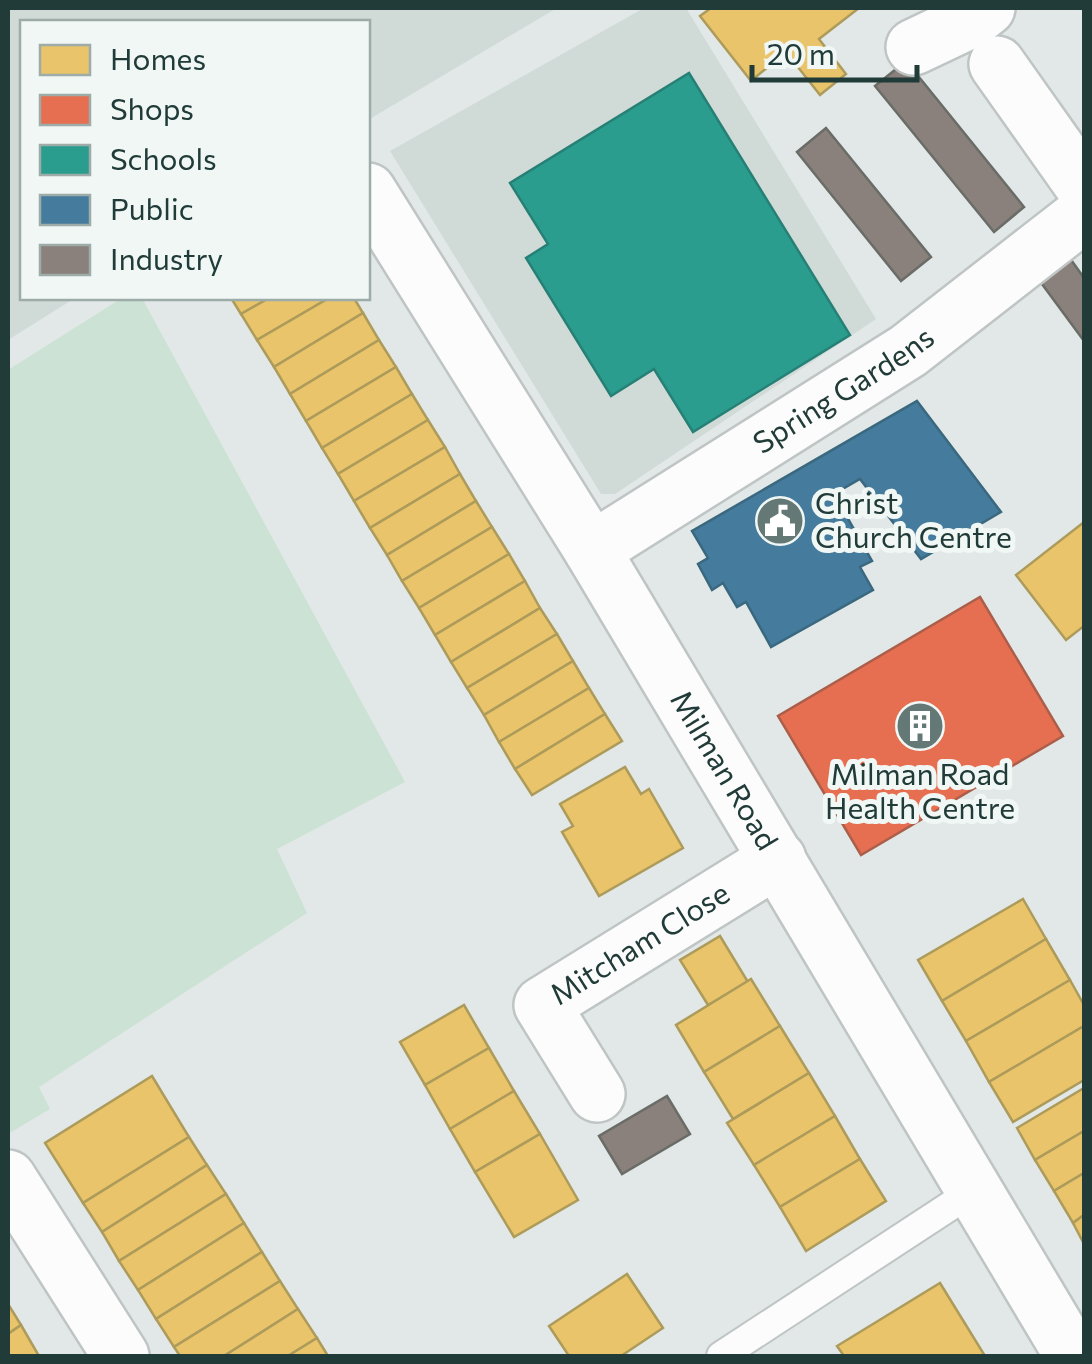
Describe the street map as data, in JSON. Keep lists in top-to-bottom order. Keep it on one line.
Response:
{"streets":{"street":["Spring Gardens","Milman Road","Mitcham Close"]},"crossings":[["Spring Gardens","Milman Road"],["Milman Road","Mitcham Close"]],"places":{"public building":["Christ Church Centre"],"building":["Milman Road Health Centre"]},"legend":["Homes","Shops","Schools","Public","Industry"],"scale_bar":"20 m"}
